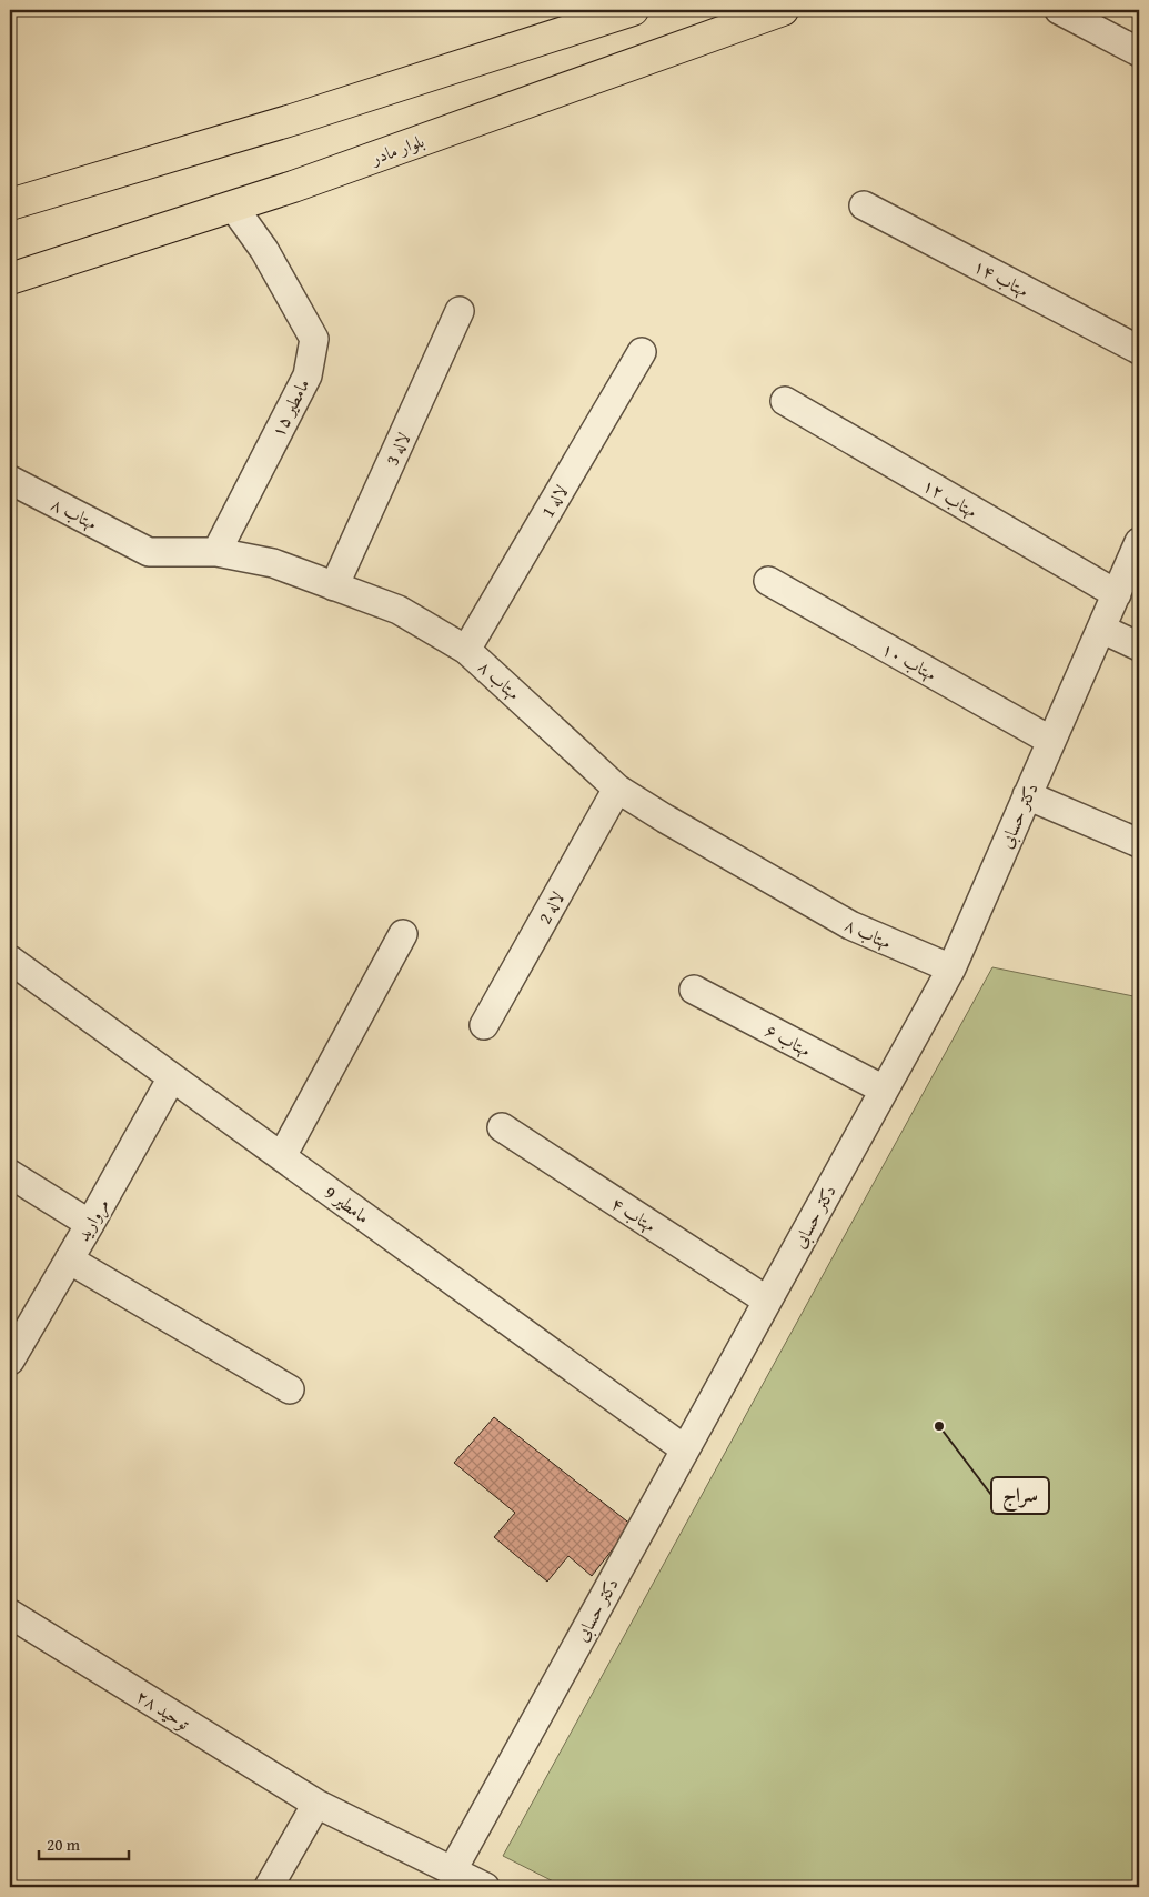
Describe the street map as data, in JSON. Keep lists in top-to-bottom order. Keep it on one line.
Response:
{"streets":{"main road":["بلوار مادر"],"street":["مهتاب ۱۴","مامطیر ۱۵","لاله 3","مهتاب ۱۲","لاله 1","مهتاب ۸","مهتاب ۱۰","دکتر حسابی","لاله 2","مهتاب ۶","مامطیر 9","مهتاب ۴","مروارید","توحید ۲۸"]},"crossings":[["بلوار مادر","مامطیر ۱۵"],["مامطیر ۱۵","مهتاب ۸"],["لاله 3","مهتاب ۸"],["مهتاب ۱۲","دکتر حسابی"],["لاله 1","مهتاب ۸"],["مهتاب ۸","دکتر حسابی"],["مهتاب ۸","لاله 2"],["مهتاب ۱۰","دکتر حسابی"],["دکتر حسابی","مهتاب ۶"],["دکتر حسابی","مامطیر 9"],["دکتر حسابی","مهتاب ۴"],["دکتر حسابی","توحید ۲۸"],["مامطیر 9","مروارید"]],"places":["سراج"],"scale_bar":"20 m"}
